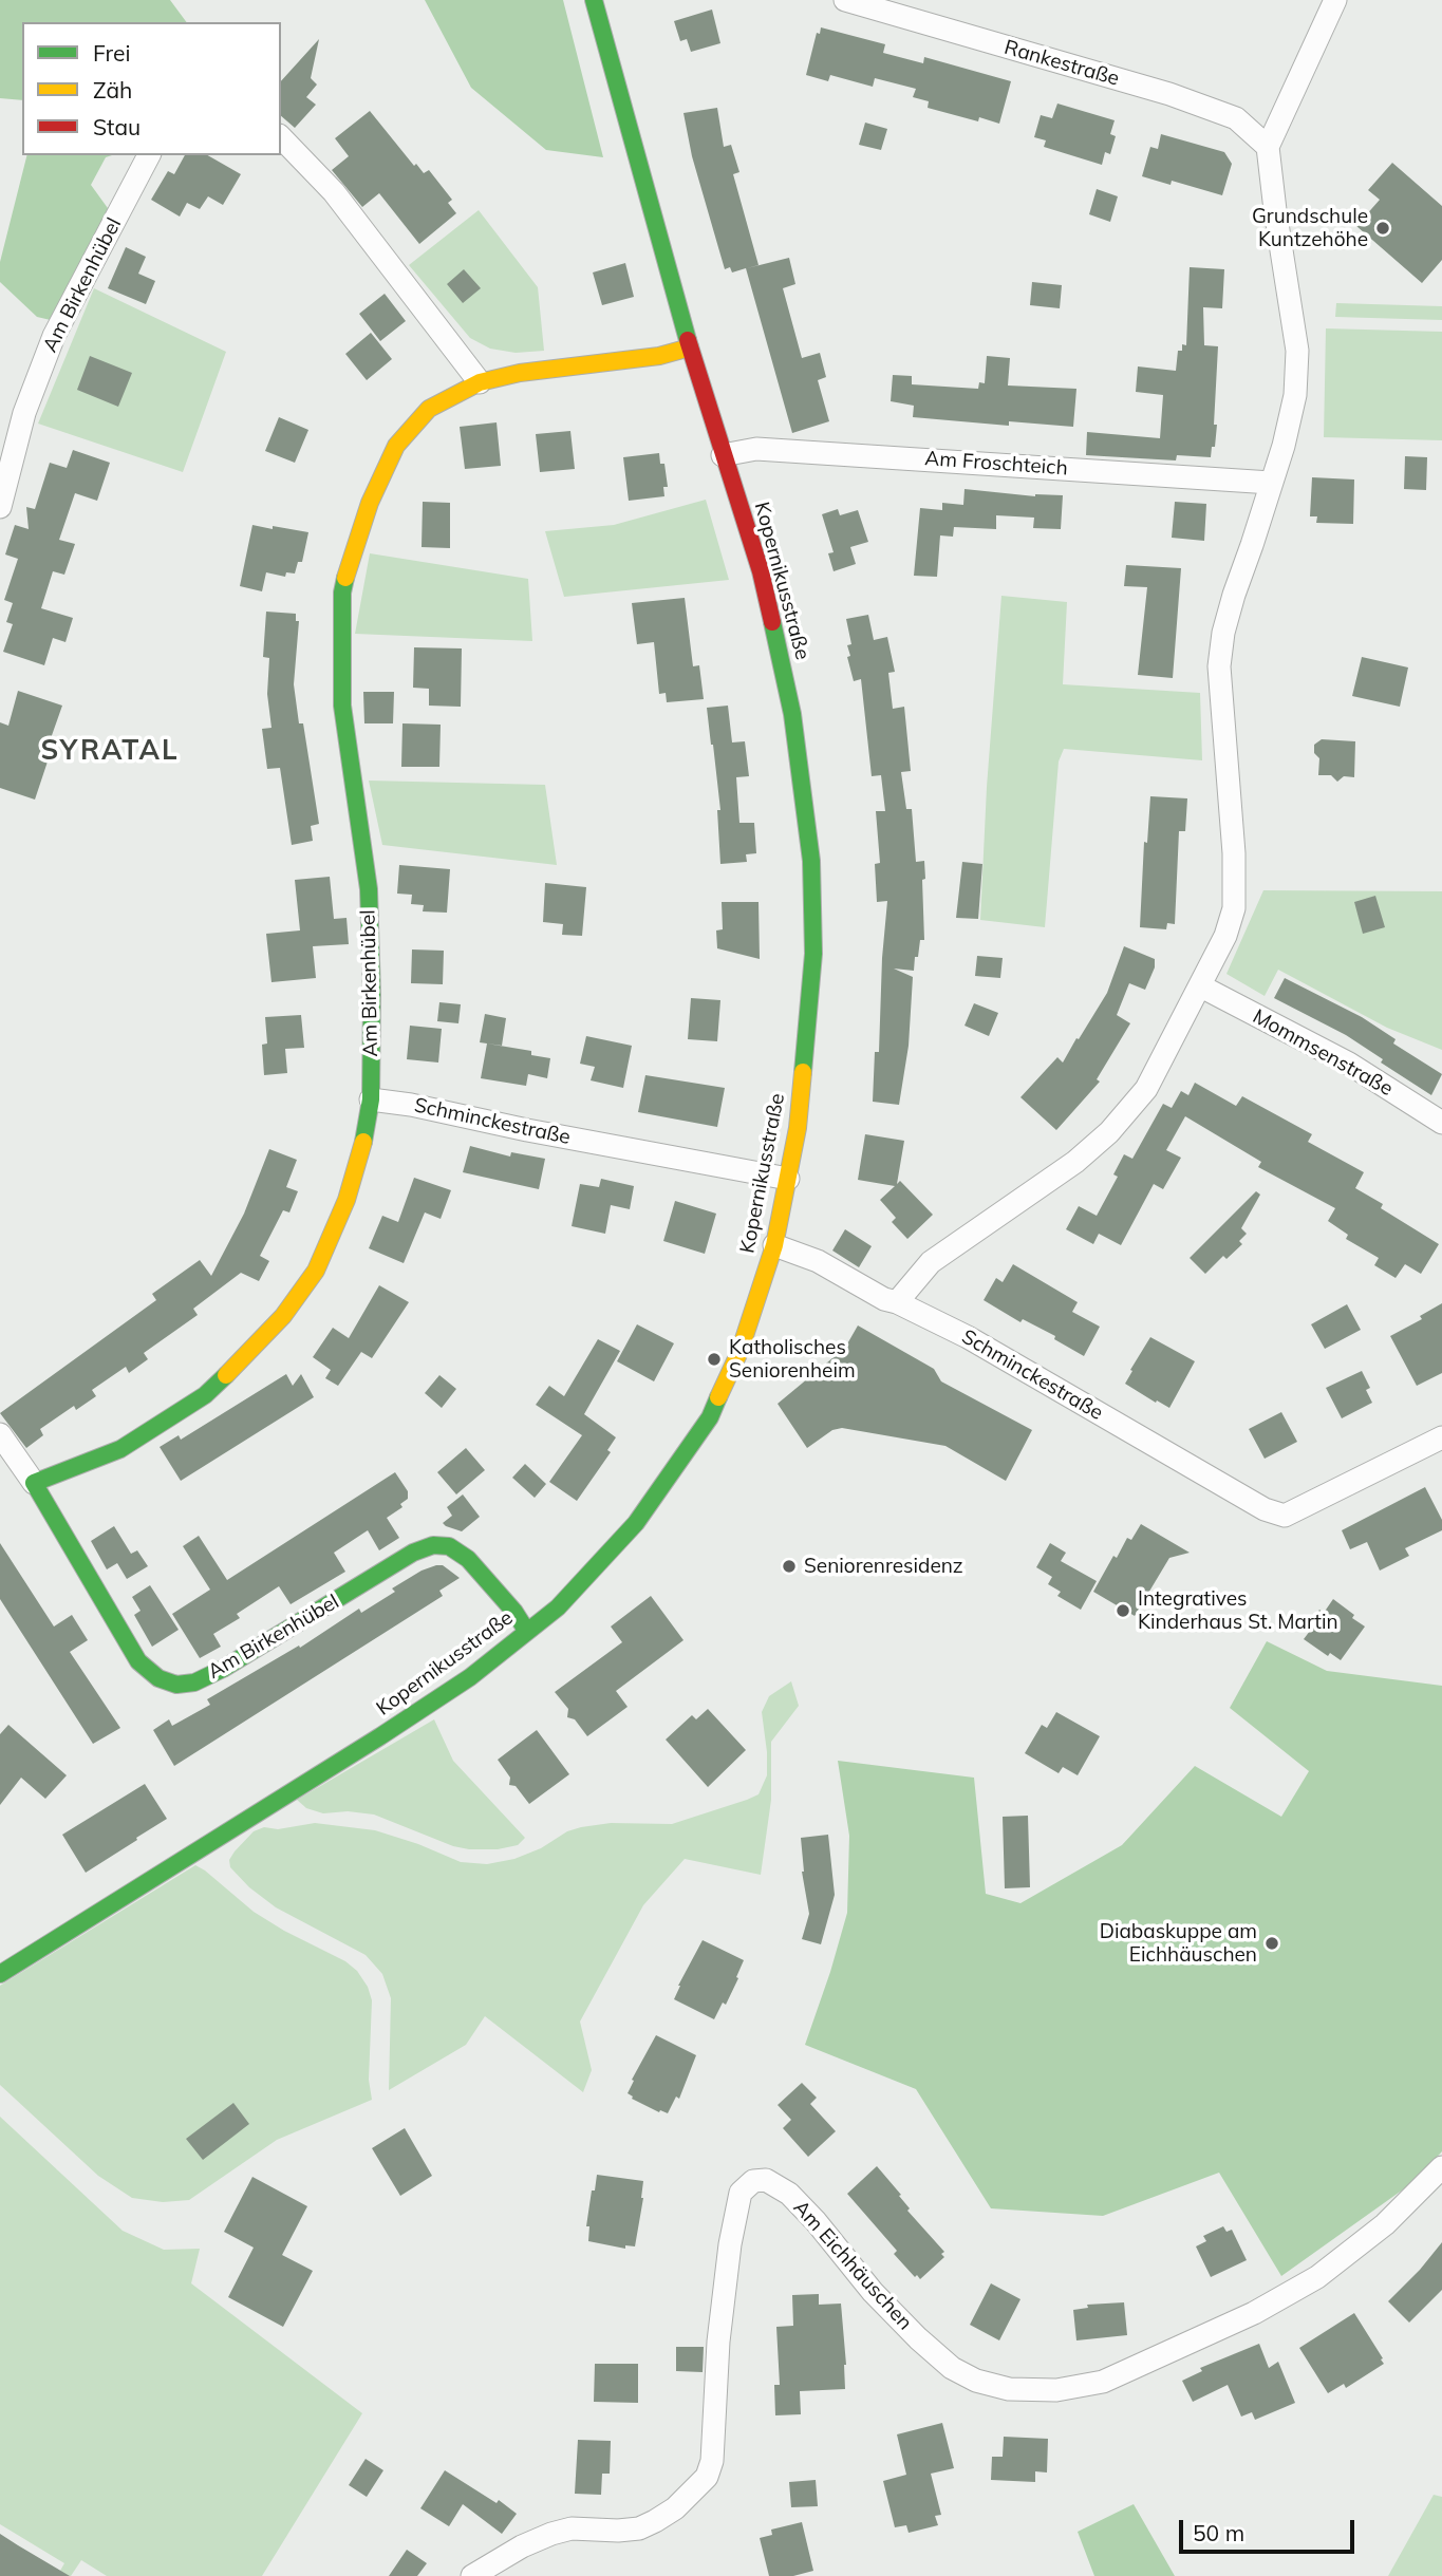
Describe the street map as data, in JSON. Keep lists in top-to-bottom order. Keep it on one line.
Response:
{"streets":{"street":["Rankestraße","Am Birkenhübel","Am Froschteich","Kopernikusstraße","Mommsenstraße","Schminckestraße","Am Eichhäuschen"]},"crossings":[["Am Birkenhübel","Kopernikusstraße"],["Am Birkenhübel","Schminckestraße"],["Am Froschteich","Kopernikusstraße"],["Kopernikusstraße","Schminckestraße"]],"districts":["SYRATAL"],"places":["Grundschule Kuntzehöhe","Katholisches Seniorenheim","Seniorenresidenz","Integratives Kinderhaus St. Martin","Diabaskuppe am Eichhäuschen"],"legend":["Frei","Zäh","Stau"],"scale_bar":"50 m"}
